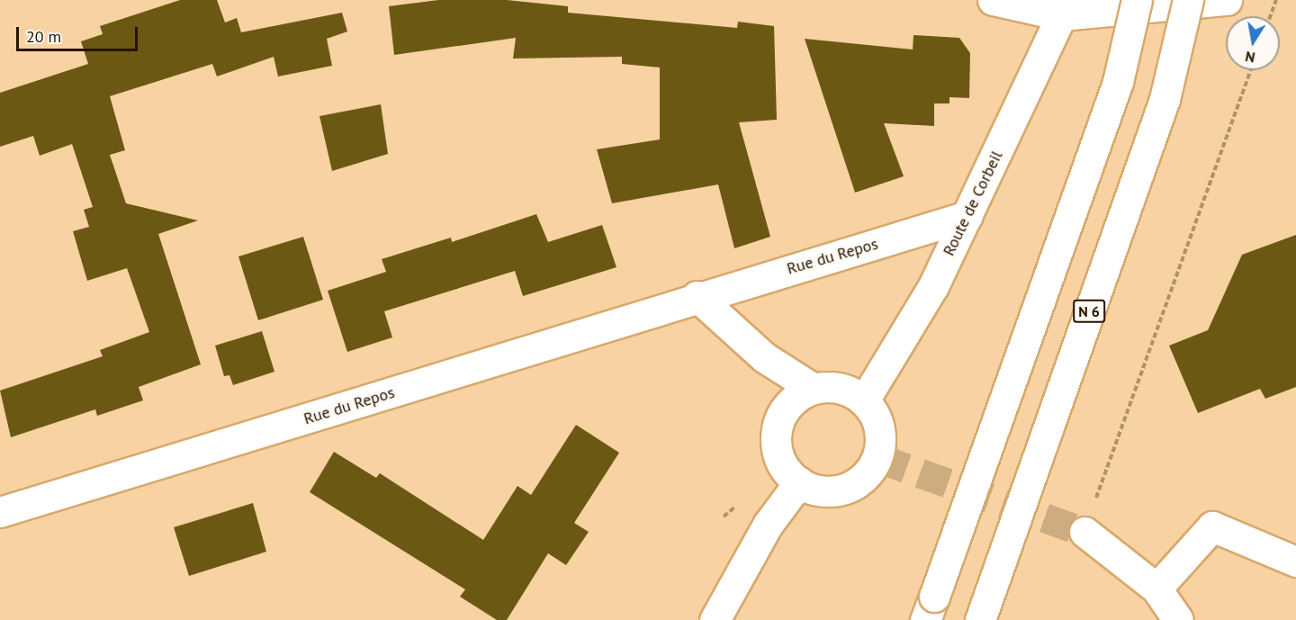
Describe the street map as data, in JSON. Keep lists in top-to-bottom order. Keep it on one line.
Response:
{"streets":{"main road":["Route de Corbeil","Rue du Repos","N 6"]},"crossings":[["Route de Corbeil","Rue du Repos"]],"scale_bar":"20 m","north":"bottom"}
